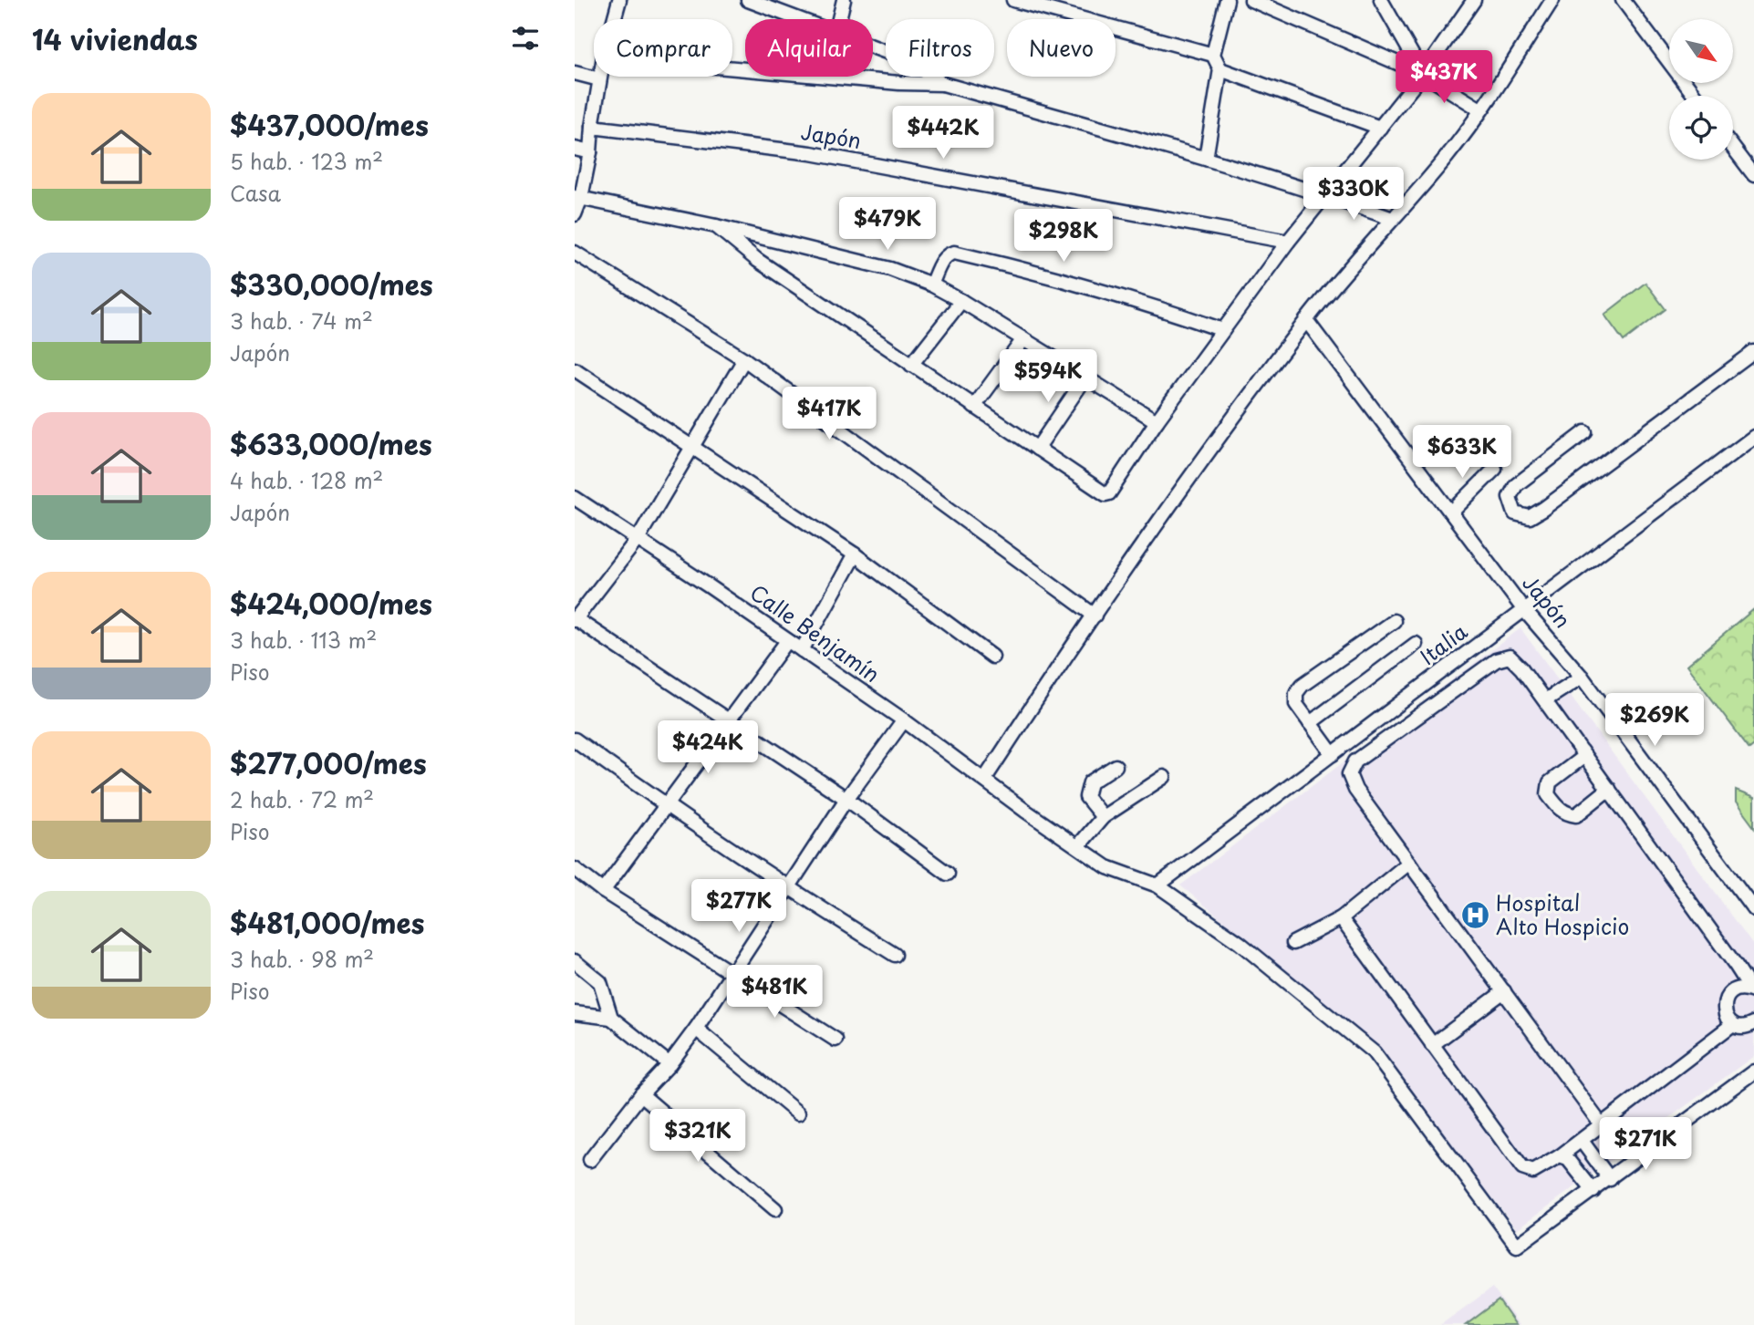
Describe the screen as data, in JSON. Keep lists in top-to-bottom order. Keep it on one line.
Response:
{"streets":{"street":["Japón","Calle Benjamín","Italia"]},"crossings":[["Japón","Italia"],["Calle Benjamín","Italia"]],"places":{"hospital":["Hospital Alto Hospicio"]},"north":"bottom right","page":{"heading":"14 viviendas","chip":["Comprar","Alquilar","Filtros","Nuevo"],"price":["$437K","$442K","$330K","$479K","$298K","$594K","$417K","$633K","$269K","$424K","$277K","$481K","$321K","$271K"],"list":[{"name":"$437,000/mes","note":"5 hab. · 123 m² · Casa"},{"name":"$330,000/mes","note":"3 hab. · 74 m² · Japón"},{"name":"$633,000/mes","note":"4 hab. · 128 m² · Japón"},{"name":"$424,000/mes","note":"3 hab. · 113 m² · Piso"},{"name":"$277,000/mes","note":"2 hab. · 72 m² · Piso"},{"name":"$481,000/mes","note":"3 hab. · 98 m² · Piso"}]}}
